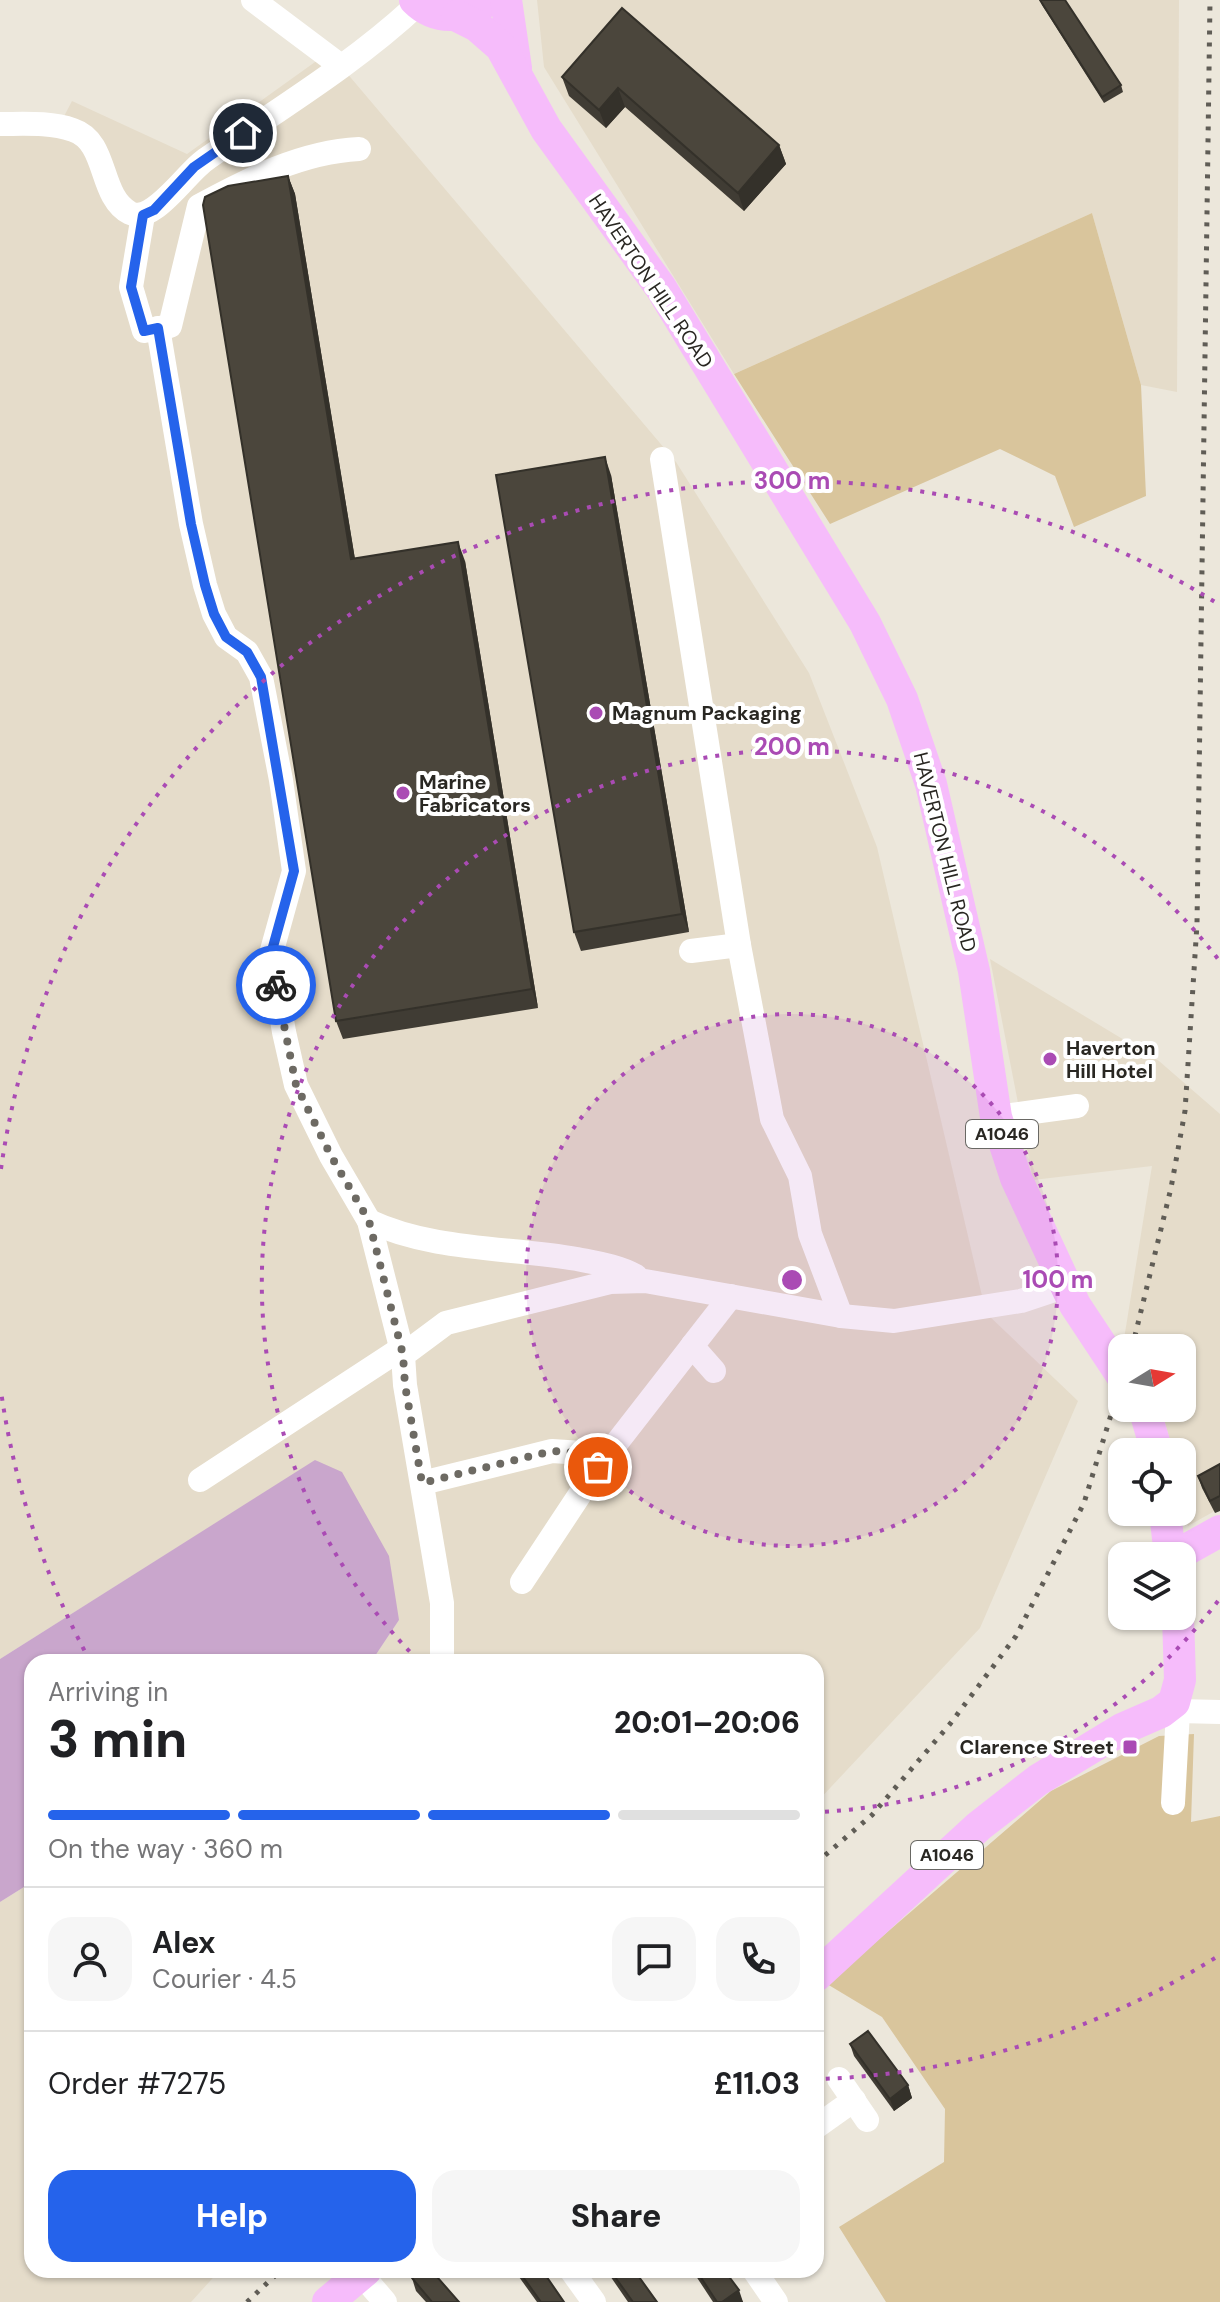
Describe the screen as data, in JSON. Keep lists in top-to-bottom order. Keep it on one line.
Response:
{"streets":{"main road":["HAVERTON HILL ROAD","A1046"]},"places":{"other":["Magnum Packaging","Marine Fabricators","Haverton Hill Hotel"],"transit":["Clarence Street"]},"north":"right","page":{"heading":["3 min","Arriving in","20:01–20:06"],"panel":["Alex","Courier · 4.5","Order #7275","£11.03"],"bar":"On the way · 360 m","buttons":["Help","Share"]},"rings":["300 m","200 m","100 m"]}
